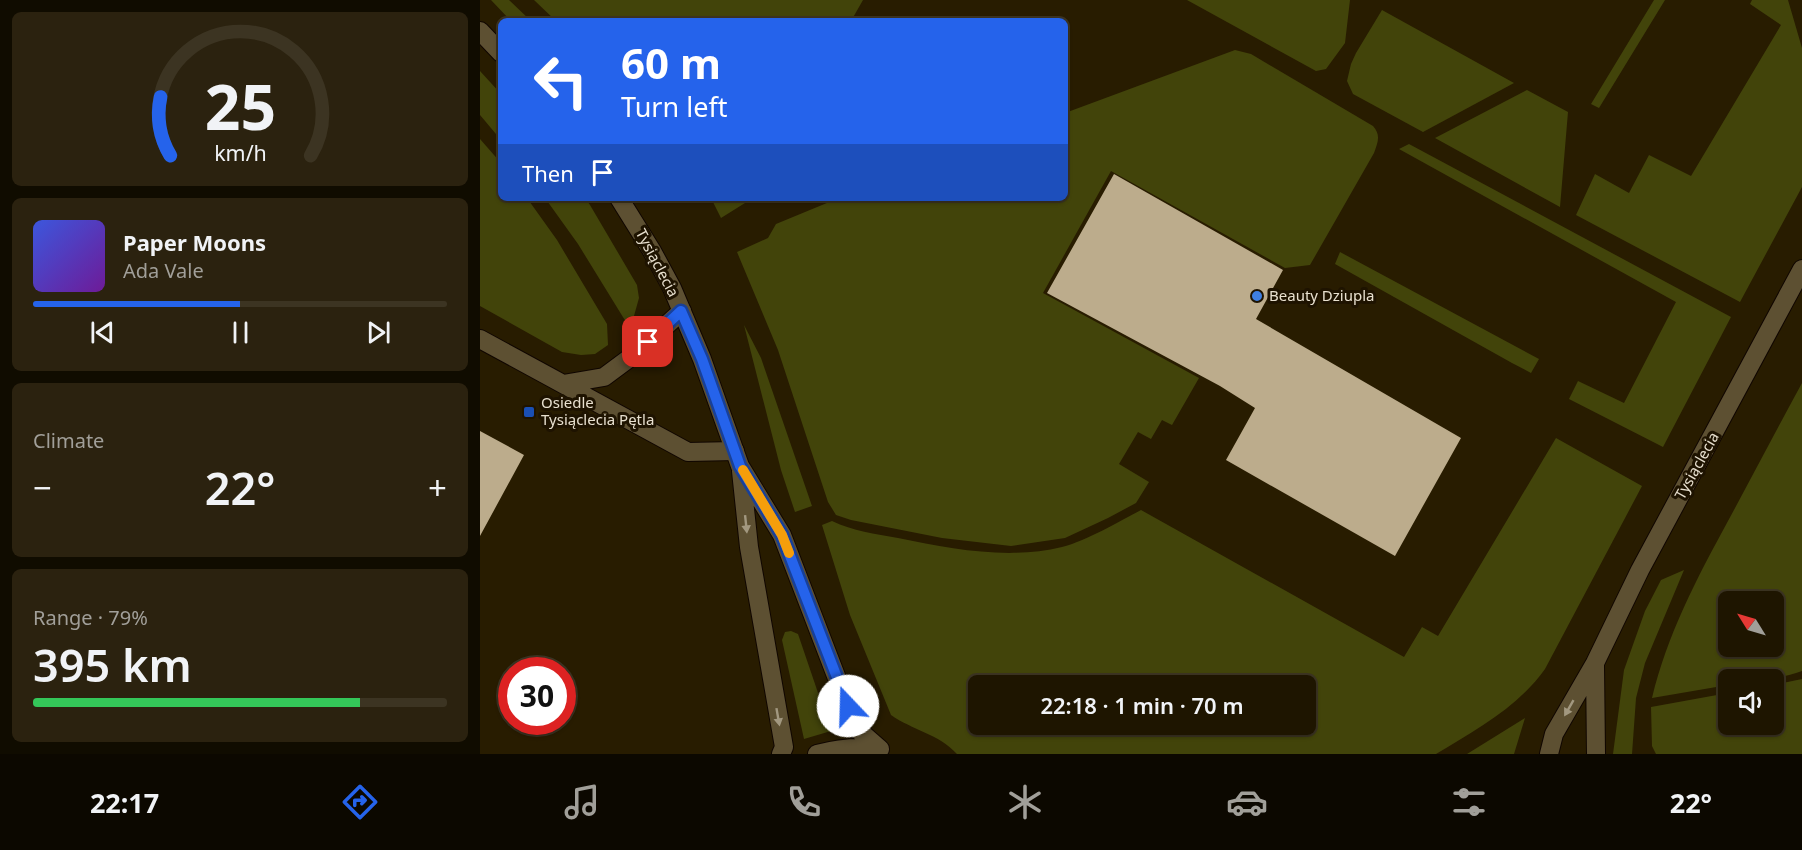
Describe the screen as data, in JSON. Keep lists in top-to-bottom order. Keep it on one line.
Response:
{"streets":{"street":["Tysiąclecia"]},"places":{"other":["Beauty Dziupla"],"transit":["Osiedle Tysiąclecia Pętla"]},"north":"top left","page":{"turn":["60 m","Turn left"],"then":"Then","song":["Paper Moons","Ada Vale"],"tile":["Climate",["Range · 79%","395 km"]],"heat":["−","22°","+"],"limit":"30","trip":"22:18 · 1 min · 70 m","tabs":["22:17","22°"],"gauge":["25","km/h"]}}
